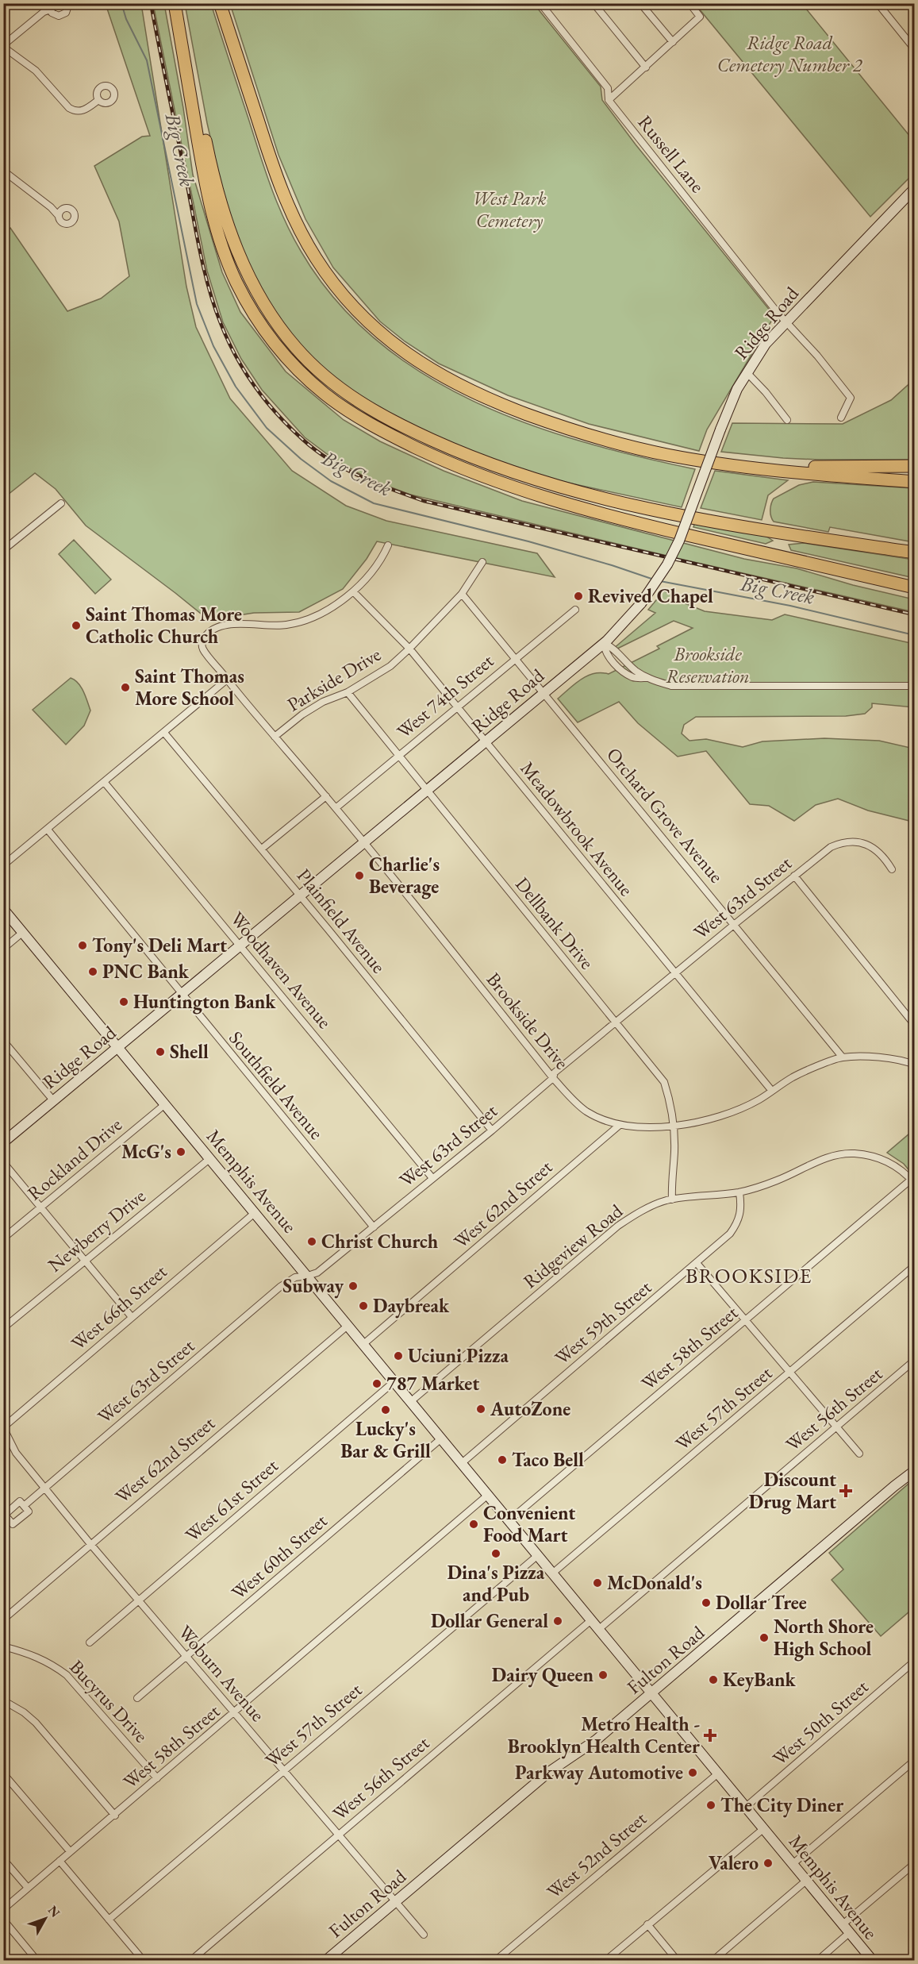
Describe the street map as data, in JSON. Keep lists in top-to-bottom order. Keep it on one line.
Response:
{"streets":{"main road":["Ridge Road","Memphis Avenue","Fulton Road"],"street":["Russell Lane","Parkside Drive","West 74th Street","Orchard Grove Avenue","Meadowbrook Avenue","West 63rd Street","Plainfield Avenue","Dellbank Drive","Woodhaven Avenue","Brookside Drive","Southfield Avenue","Rockland Drive","West 62nd Street","Newberry Drive","Ridgeview Road","West 66th Street","West 59th Street","West 58th Street","West 57th Street","West 56th Street","West 61st Street","West 60th Street","Woburn Avenue","Bucyrus Drive","West 50th Street","West 52nd Street"]},"crossings":[["Russell Lane","Ridge Road"],["Ridge Road","Orchard Grove Avenue"],["Ridge Road","Meadowbrook Avenue"],["Ridge Road","Plainfield Avenue"],["Ridge Road","Dellbank Drive"],["Ridge Road","Woodhaven Avenue"],["Ridge Road","Brookside Drive"],["Ridge Road","Southfield Avenue"],["Ridge Road","Memphis Avenue"],["Parkside Drive","Orchard Grove Avenue"],["Parkside Drive","Meadowbrook Avenue"],["Parkside Drive","Dellbank Drive"],["Parkside Drive","Brookside Drive"],["West 74th Street","Orchard Grove Avenue"],["West 74th Street","Meadowbrook Avenue"],["West 74th Street","Dellbank Drive"],["West 74th Street","Brookside Drive"],["Orchard Grove Avenue","West 63rd Street"],["Orchard Grove Avenue","Brookside Drive"],["Meadowbrook Avenue","West 63rd Street"],["Meadowbrook Avenue","Brookside Drive"],["West 63rd Street","Plainfield Avenue"],["West 63rd Street","Dellbank Drive"],["West 63rd Street","Woodhaven Avenue"],["West 63rd Street","Brookside Drive"],["West 63rd Street","Southfield Avenue"],["West 63rd Street","Memphis Avenue"],["West 63rd Street","Woburn Avenue"],["Dellbank Drive","Brookside Drive"],["Dellbank Drive","Ridgeview Road"],["Brookside Drive","West 62nd Street"],["Rockland Drive","Memphis Avenue"],["Memphis Avenue","West 62nd Street"],["Memphis Avenue","Newberry Drive"],["Memphis Avenue","Ridgeview Road"],["Memphis Avenue","West 66th Street"],["Memphis Avenue","West 59th Street"],["Memphis Avenue","West 58th Street"],["Memphis Avenue","West 57th Street"],["Memphis Avenue","West 56th Street"],["Memphis Avenue","West 61st Street"],["Memphis Avenue","West 60th Street"],["Memphis Avenue","Fulton Road"],["Memphis Avenue","West 50th Street"],["Memphis Avenue","West 52nd Street"],["West 62nd Street","Woburn Avenue"],["Ridgeview Road","West 59th Street"],["Ridgeview Road","West 58th Street"],["West 66th Street","Woburn Avenue"],["West 58th Street","Woburn Avenue"],["West 58th Street","Bucyrus Drive"],["West 57th Street","Woburn Avenue"],["West 56th Street","Woburn Avenue"],["West 61st Street","Woburn Avenue"],["West 60th Street","Woburn Avenue"],["Fulton Road","Woburn Avenue"]],"districts":["BROOKSIDE"],"water":["Big Creek"],"parks":["Ridge Road Cemetery Number 2","West Park Cemetery","Brookside Reservation"],"places":{"other":["Revived Chapel","Saint Thomas More Catholic Church","Saint Thomas More School","Charlie's Beverage","Tony's Deli Mart","PNC Bank","Huntington Bank","Shell","McG's","Christ Church","Subway","Daybreak","Uciuni Pizza","787 Market","AutoZone","Lucky's Bar & Grill","Taco Bell","Convenient Food Mart","Dina's Pizza and Pub","McDonald's","Dollar Tree","Dollar General","North Shore High School","Dairy Queen","KeyBank","Parkway Automotive","The City Diner","Valero"],"health":["Discount Drug Mart","Metro Health - Brooklyn Health Center"]},"north":"top right"}
